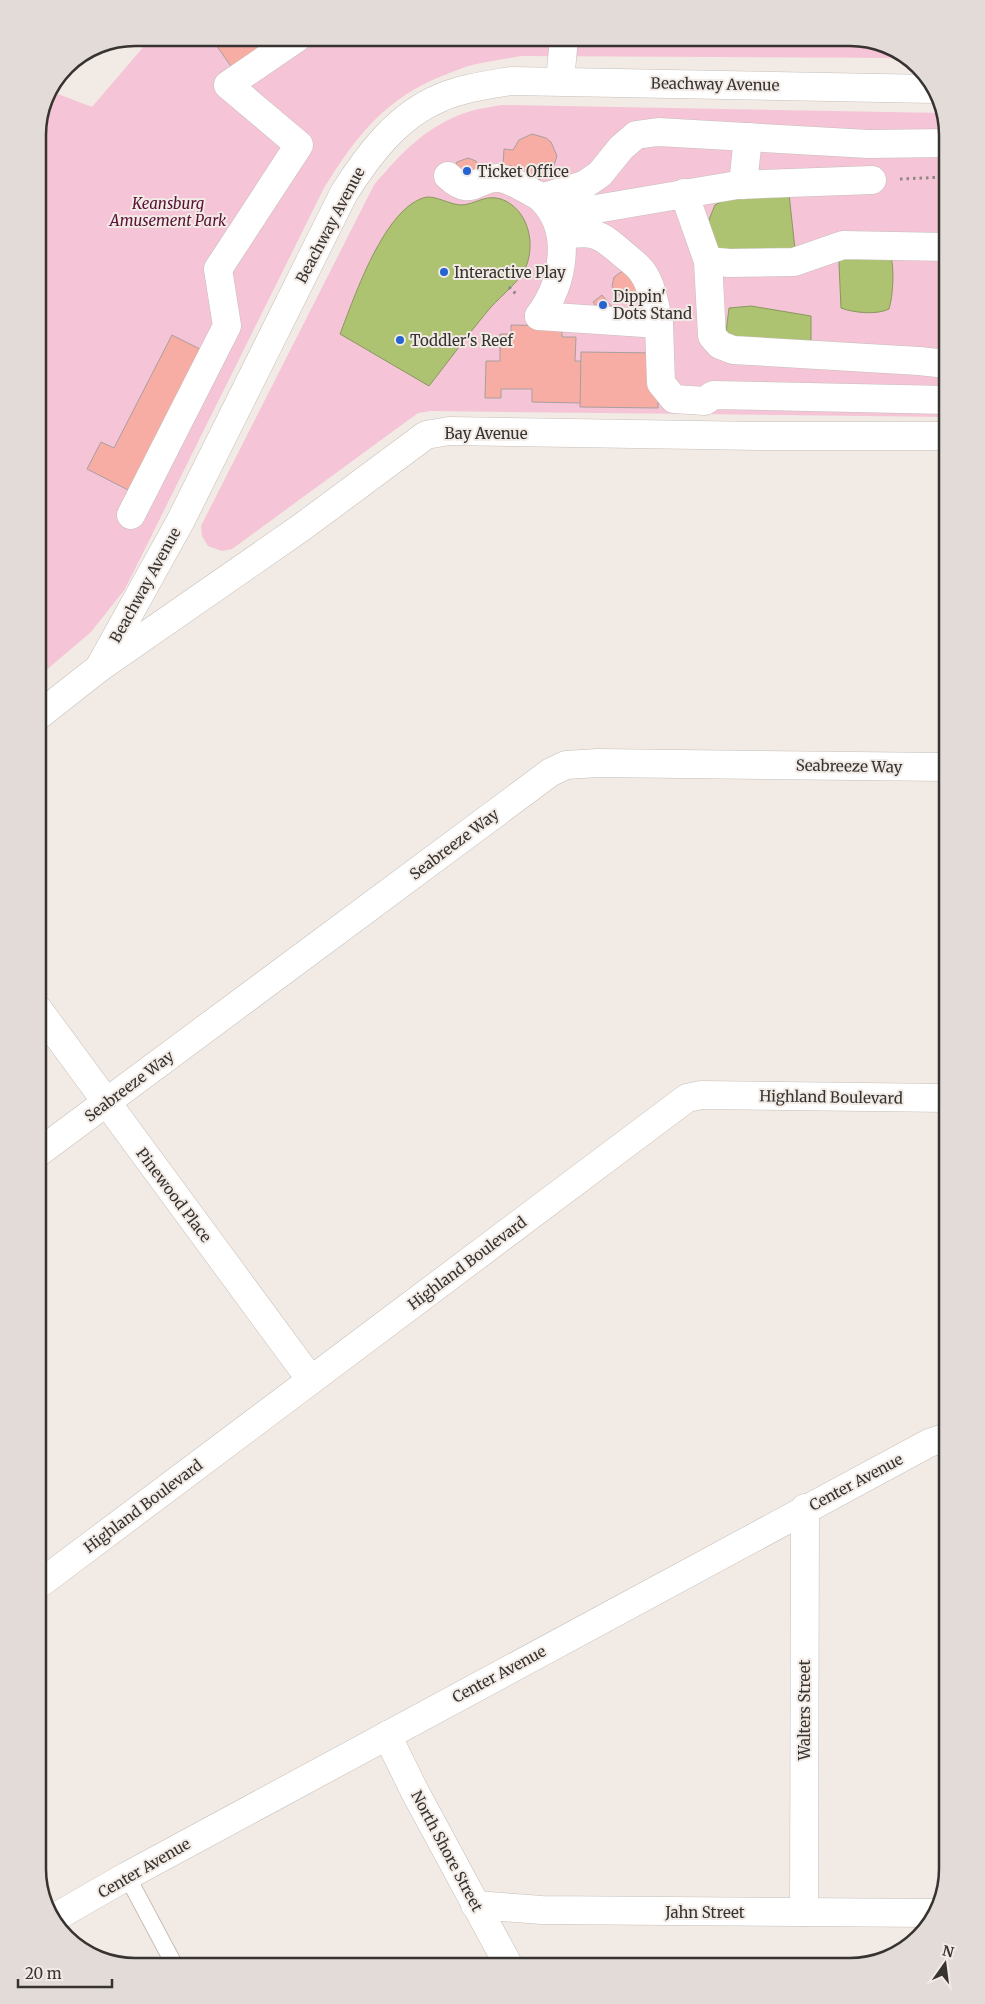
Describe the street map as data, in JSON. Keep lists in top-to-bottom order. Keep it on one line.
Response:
{"streets":{"street":["Beachway Avenue","Bay Avenue","Seabreeze Way","Highland Boulevard","Pinewood Place","Center Avenue","Walters Street","North Shore Street","Jahn Street"]},"crossings":[["Beachway Avenue","Bay Avenue"],["Seabreeze Way","Pinewood Place"],["Highland Boulevard","Pinewood Place"],["Center Avenue","Walters Street"],["Center Avenue","North Shore Street"],["Walters Street","Jahn Street"],["North Shore Street","Jahn Street"]],"parks":["Keansburg Amusement Park"],"places":["Ticket Office","Interactive Play","Dippin' Dots Stand","Toddler's Reef"],"scale_bar":"20 m","north":"top"}
